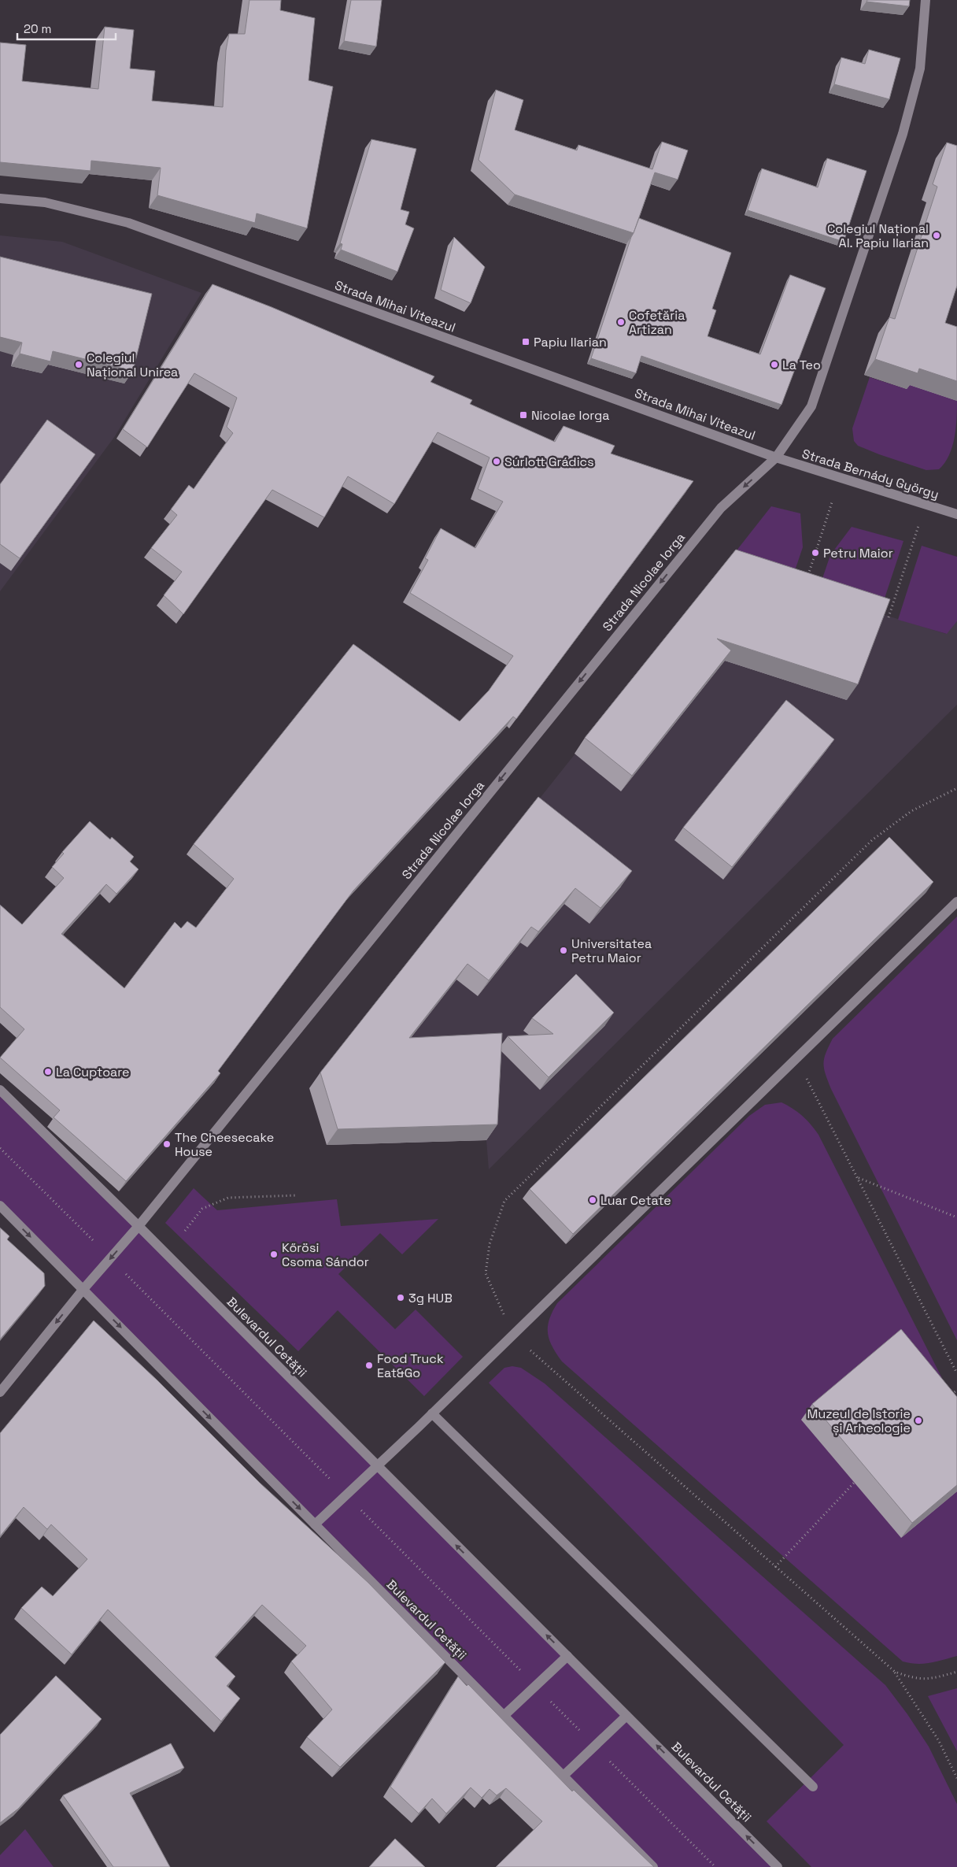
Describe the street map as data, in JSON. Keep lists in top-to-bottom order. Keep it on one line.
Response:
{"streets":{"street":["Strada Mihai Viteazul","Strada Bernády György","Strada Nicolae Iorga","Bulevardul Cetății"]},"crossings":[["Strada Mihai Viteazul","Strada Bernády György"],["Strada Mihai Viteazul","Strada Nicolae Iorga"],["Strada Bernády György","Strada Nicolae Iorga"],["Strada Nicolae Iorga","Bulevardul Cetății"]],"one_way":["Strada Nicolae Iorga"],"places":{"other":["Colegiul Național Al. Papiu Ilarian","Cofetăria Artizan","Colegiul Național Unirea","La Teo","Súrlott Grádics","Petru Maior","Universitatea Petru Maior","La Cuptoare","The Cheesecake House","Luar Cetate","Kőrösi Csoma Sándor","3g HUB","Food Truck Eat&Go","Muzeul de Istorie și Arheologie"],"transit":["Papiu Ilarian","Nicolae Iorga"]},"scale_bar":"20 m"}
